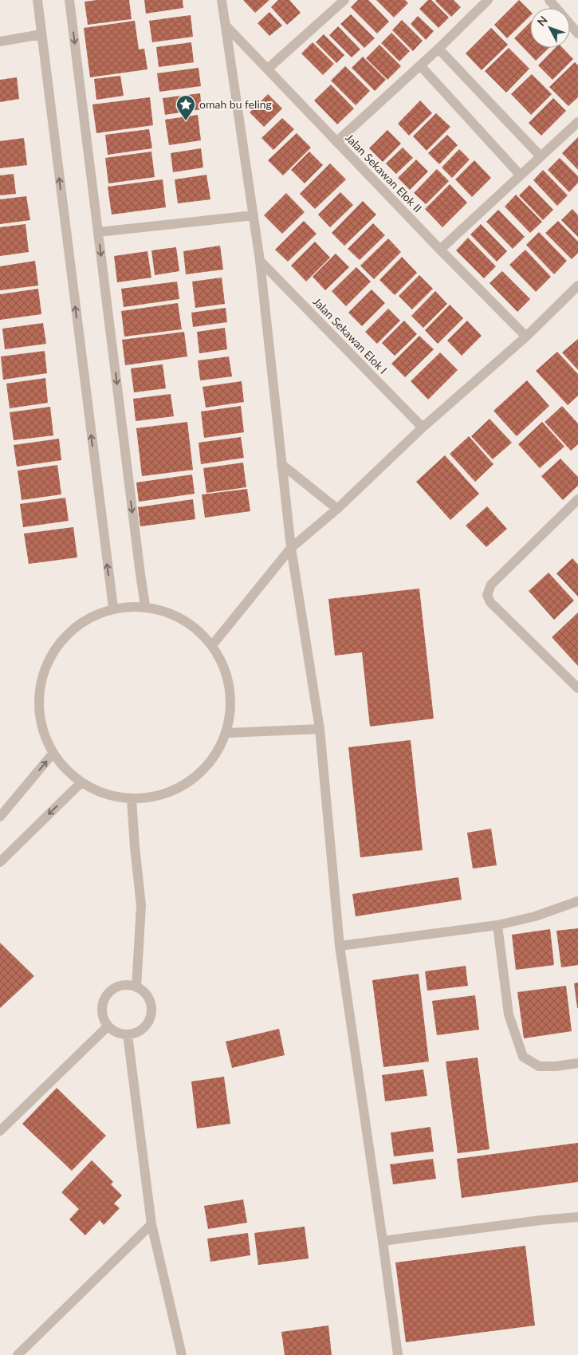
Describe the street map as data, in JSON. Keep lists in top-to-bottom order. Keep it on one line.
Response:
{"streets":{"street":["Jalan Sekawan Elok II","Jalan Sekawan Elok I"]},"places":{"place":["omah bu feling"]},"north":"top left"}
